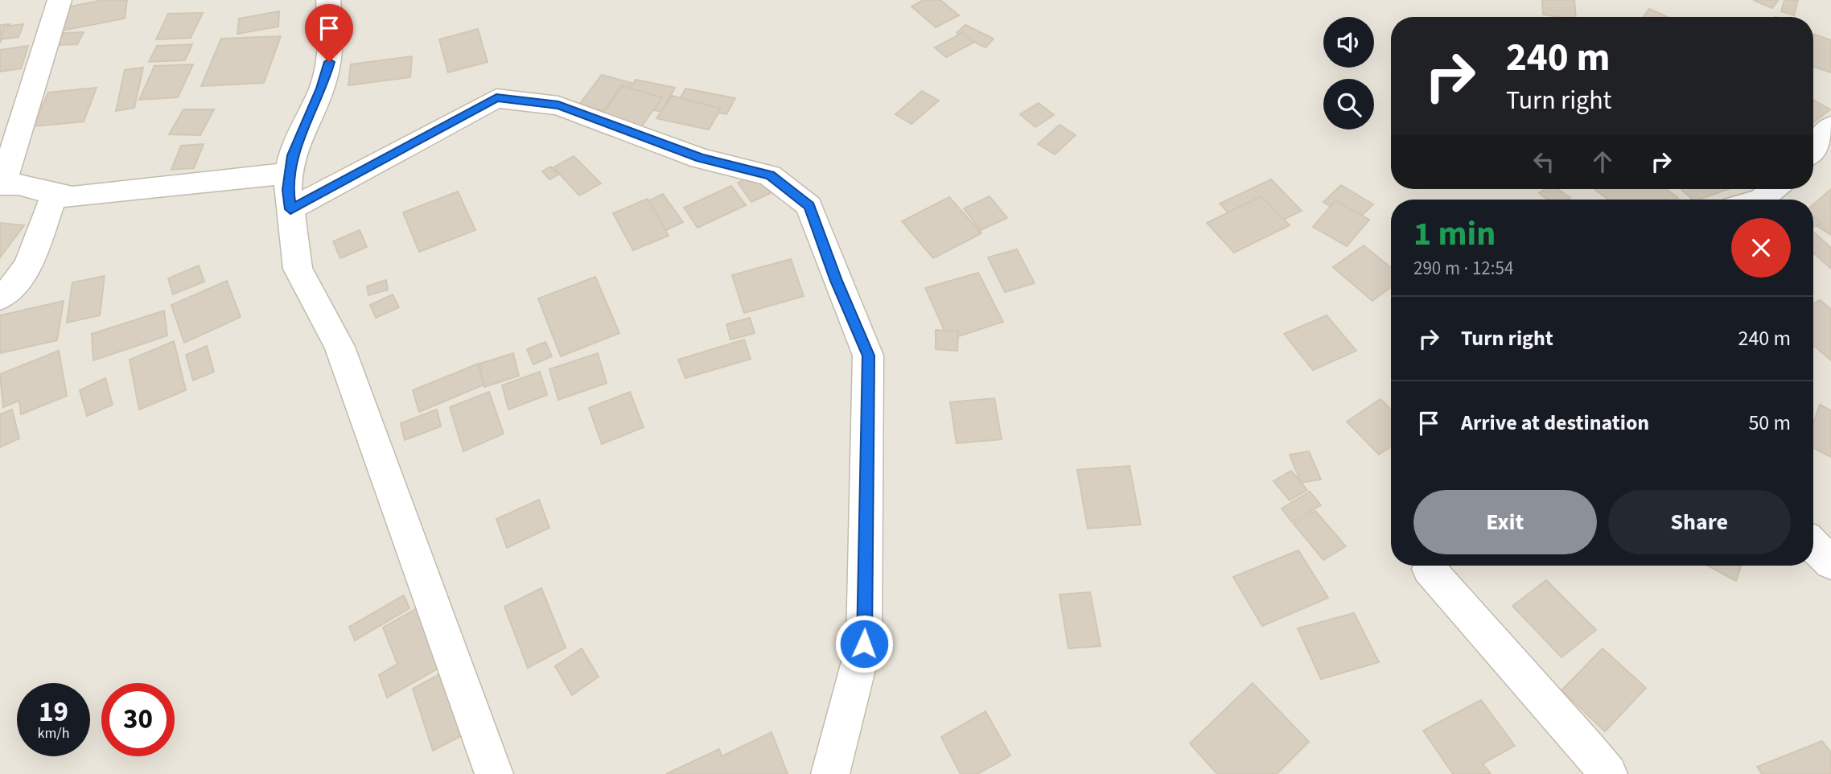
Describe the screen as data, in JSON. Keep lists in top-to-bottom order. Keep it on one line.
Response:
{"page":{"turn":["240 m","Turn right"],"heading":["1 min","290 m · 12:54"],"list":[{"name":"Turn right","value":"240 m"},{"name":"Arrive at destination","value":"50 m"}],"buttons":["Exit","Share"],"speed":"19 km/h","limit":"30"}}
